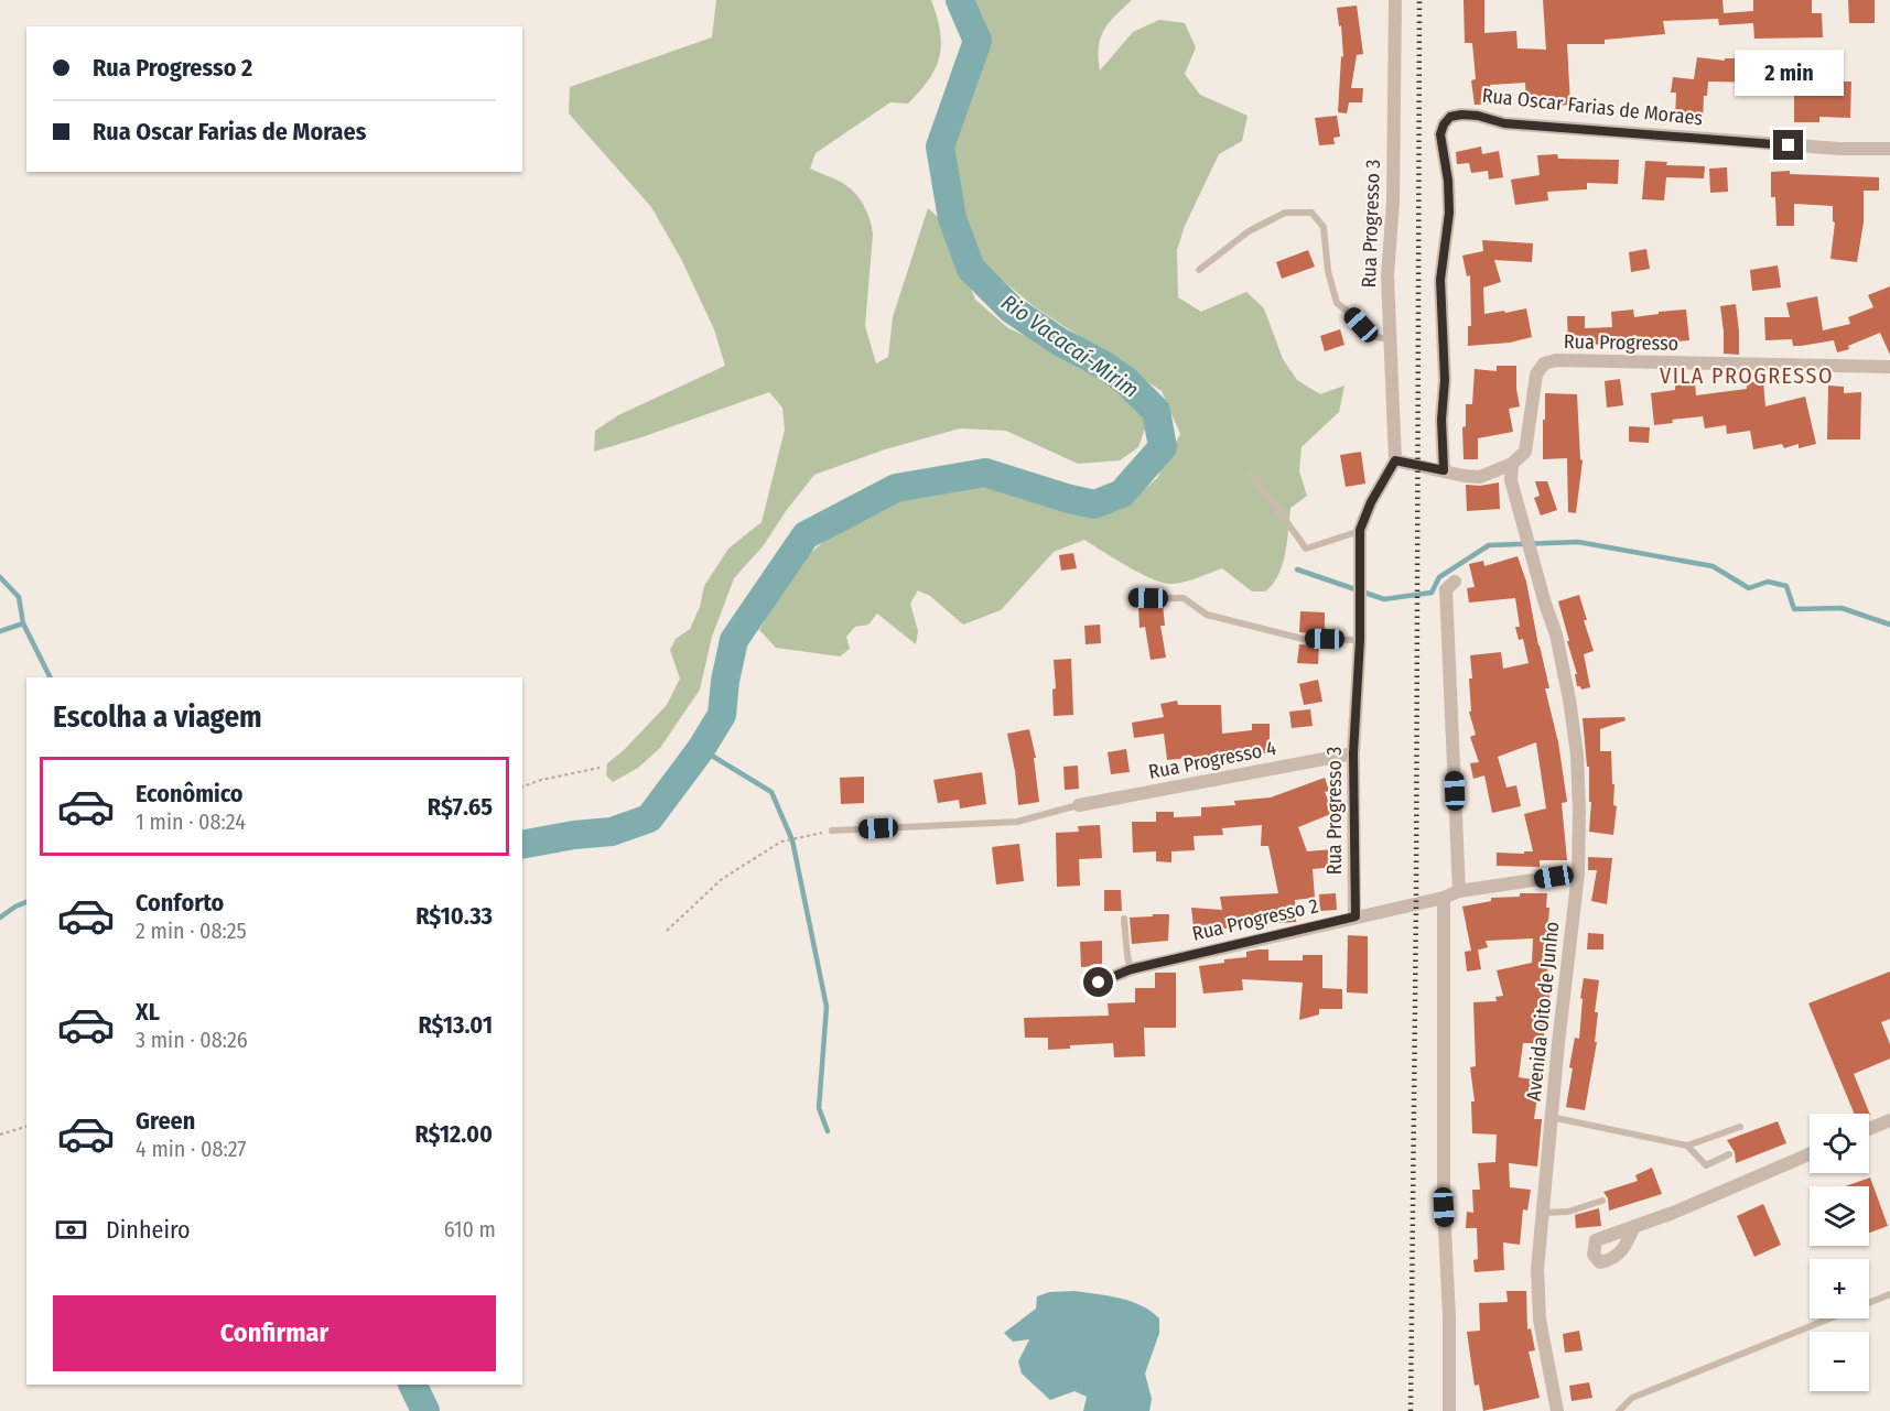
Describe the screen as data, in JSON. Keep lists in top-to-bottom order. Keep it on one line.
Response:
{"streets":{"street":["Rua Oscar Farias de Moraes","Rua Progresso 3","Rua Progresso","Rua Progresso 4","Rua Progresso 2","Avenida Oito de Junho"]},"crossings":[["Rua Progresso 3","Rua Progresso 4"],["Rua Progresso 3","Rua Progresso 2"],["Rua Progresso","Avenida Oito de Junho"],["Rua Progresso 2","Avenida Oito de Junho"]],"districts":["VILA PROGRESSO"],"water":["Rio Vacacaí-Mirim"],"page":{"banner":["Rua Progresso 2","Rua Oscar Farias de Moraes"],"bubble":"2 min","heading":"Escolha a viagem","list":[{"name":"Econômico","note":"1 min · 08:24","value":"R$7.65"},{"name":"Conforto","note":"2 min · 08:25","value":"R$10.33"},{"name":"XL","note":"3 min · 08:26","value":"R$13.01"},{"name":"Green","note":"4 min · 08:27","value":"R$12.00"}],"map_buttons":["+","−"],"pay":["Dinheiro","610 m"],"buttons":"Confirmar"}}
